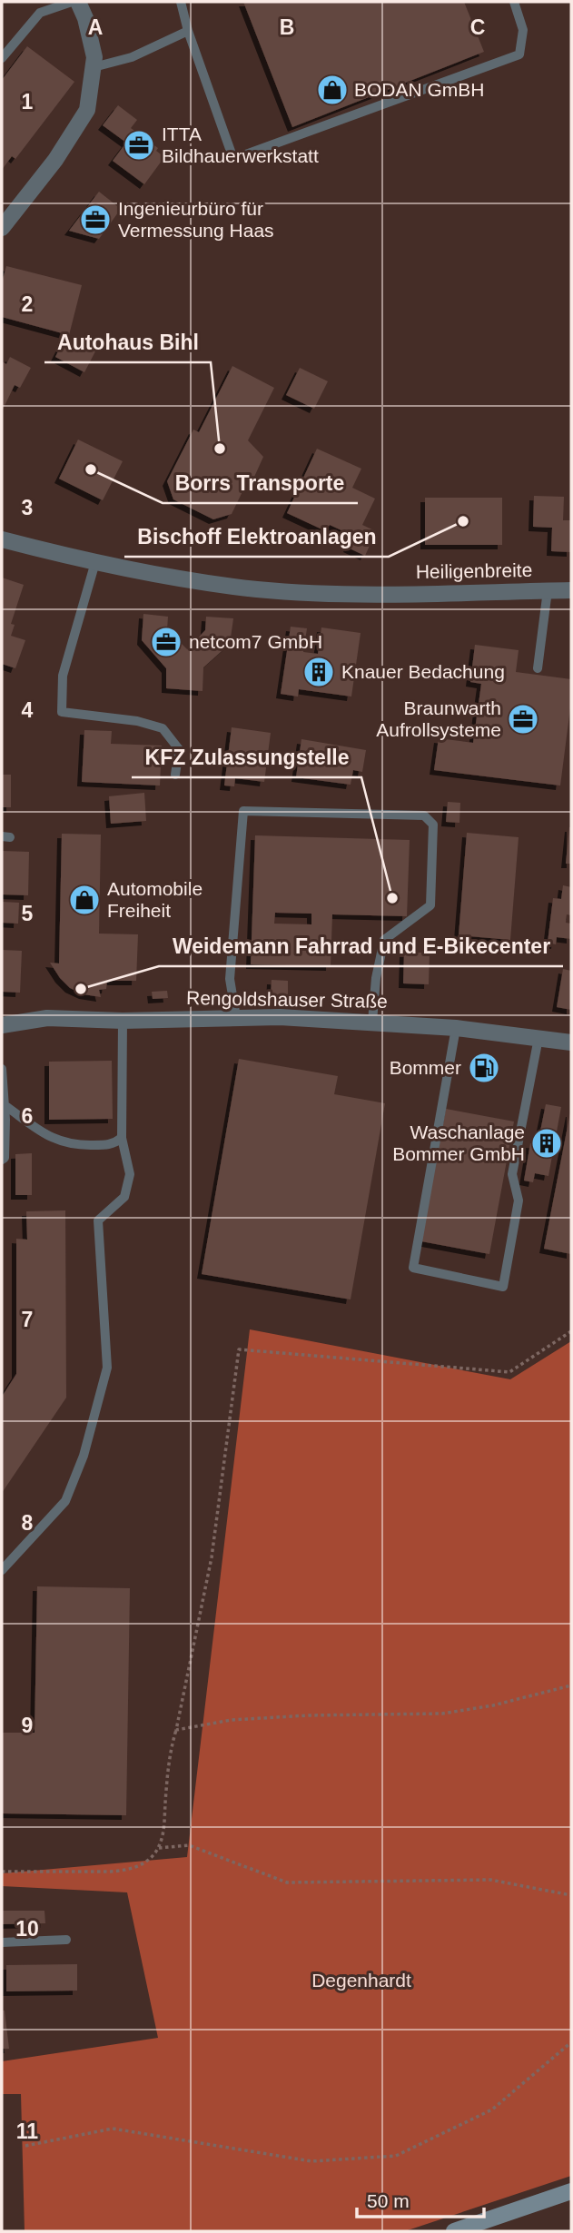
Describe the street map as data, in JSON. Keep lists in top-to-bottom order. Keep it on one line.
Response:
{"streets":{"street":["Heiligenbreite","Rengoldshauser Straße"]},"parks":["Degenhardt"],"places":{"shop":["BODAN GmBH","Automobile Freiheit"],"office":["ITTA Bildhauerwerkstatt","Ingenieurbüro für Vermessung Haas","netcom7 GmbH","Braunwarth Aufrollsysteme"],"other":["Autohaus Bihl","Borrs Transporte","Bischoff Elektroanlagen","KFZ Zulassungstelle","Weidemann Fahrrad und E-Bikecenter"],"building":["Knauer Bedachung","Waschanlage Bommer GmbH"],"fuel station":["Bommer"]},"scale_bar":"50 m","grid":{"columns":["A","B","C"],"rows":["1","2","3","4","5","6","7","8","9","10","11"]}}
